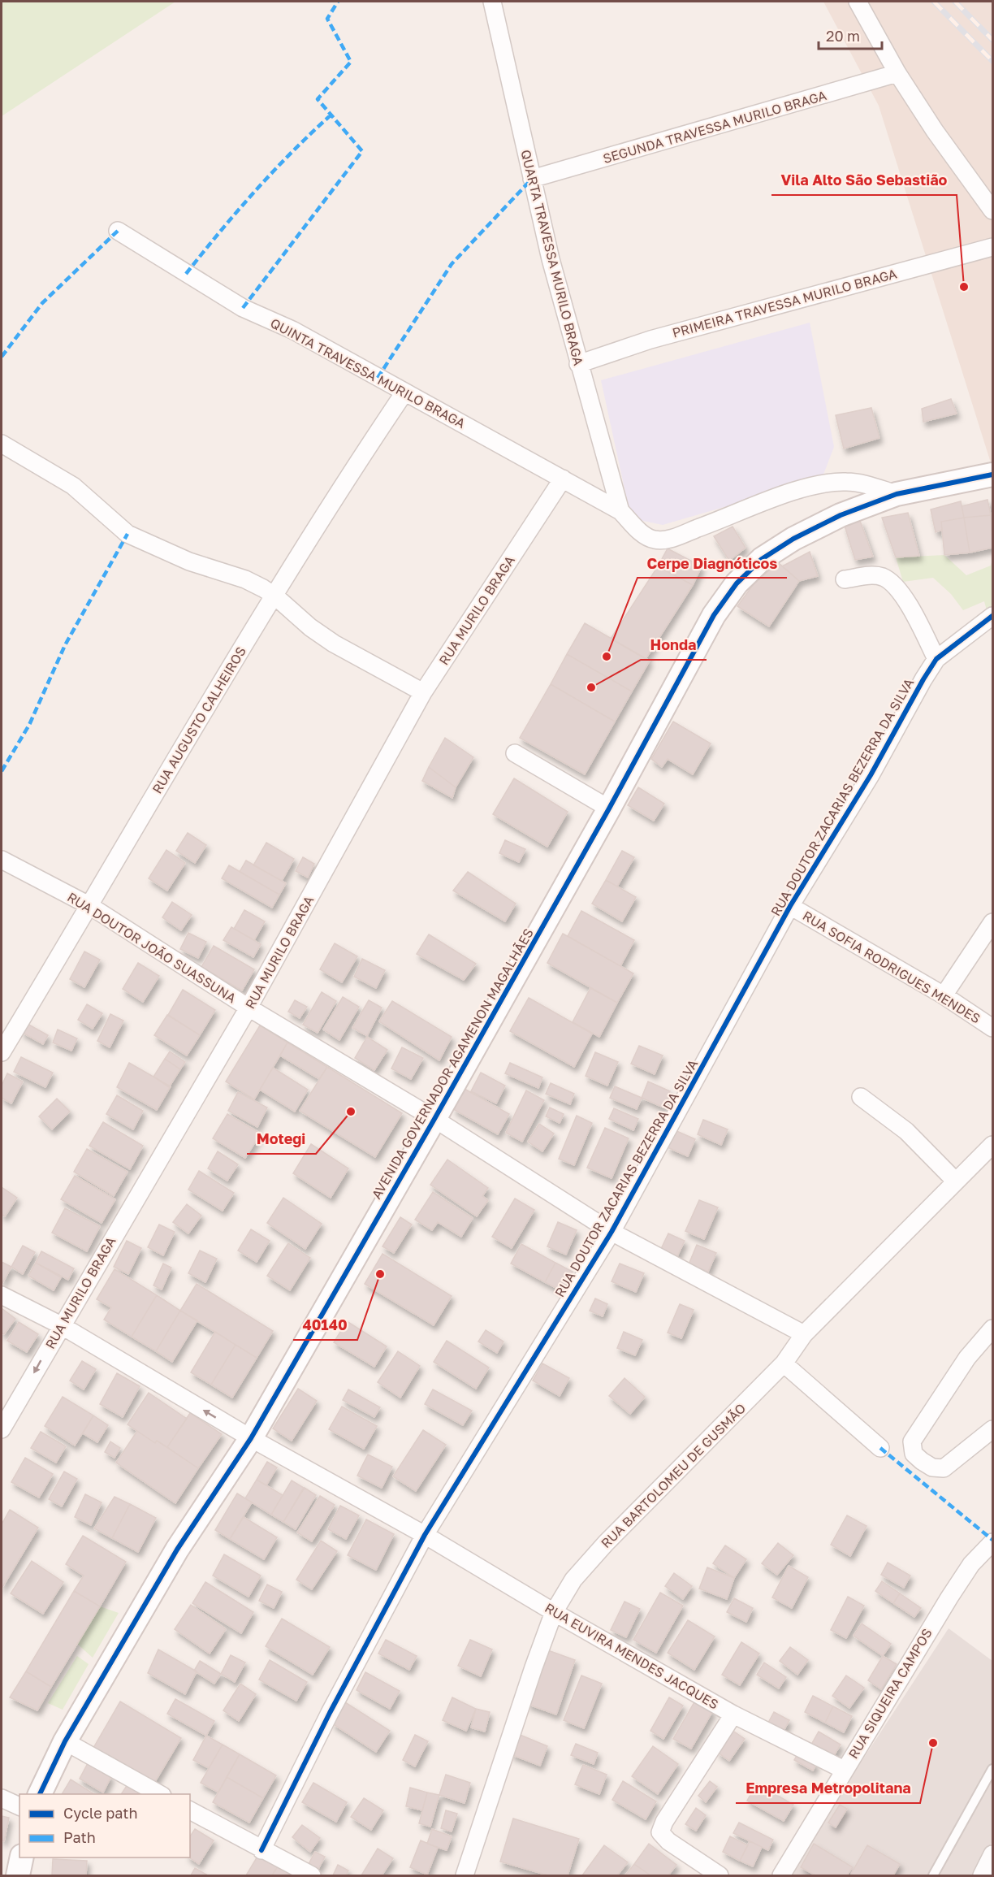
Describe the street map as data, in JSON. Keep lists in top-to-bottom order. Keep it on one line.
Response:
{"streets":{"main road":["AVENIDA GOVERNADOR AGAMENON MAGALHÃES"],"street":["SEGUNDA TRAVESSA MURILO BRAGA","QUARTA TRAVESSA MURILO BRAGA","PRIMEIRA TRAVESSA MURILO BRAGA","QUINTA TRAVESSA MURILO BRAGA","RUA MURILO BRAGA","RUA AUGUSTO CALHEIROS","RUA DOUTOR ZACARIAS BEZERRA DA SILVA","RUA DOUTOR JOÃO SUASSUNA","RUA SOFIA RODRIGUES MENDES","RUA BARTOLOMEU DE GUSMÃO","RUA EUVIRA MENDES JACQUES","RUA SIQUEIRA CAMPOS"]},"crossings":[["SEGUNDA TRAVESSA MURILO BRAGA","QUARTA TRAVESSA MURILO BRAGA"],["QUARTA TRAVESSA MURILO BRAGA","PRIMEIRA TRAVESSA MURILO BRAGA"],["QUARTA TRAVESSA MURILO BRAGA","QUINTA TRAVESSA MURILO BRAGA"],["QUINTA TRAVESSA MURILO BRAGA","RUA MURILO BRAGA"],["QUINTA TRAVESSA MURILO BRAGA","RUA AUGUSTO CALHEIROS"],["RUA MURILO BRAGA","RUA DOUTOR JOÃO SUASSUNA"],["RUA MURILO BRAGA","RUA EUVIRA MENDES JACQUES"],["RUA AUGUSTO CALHEIROS","RUA DOUTOR JOÃO SUASSUNA"],["RUA DOUTOR ZACARIAS BEZERRA DA SILVA","RUA DOUTOR JOÃO SUASSUNA"],["RUA DOUTOR ZACARIAS BEZERRA DA SILVA","RUA SOFIA RODRIGUES MENDES"],["RUA DOUTOR ZACARIAS BEZERRA DA SILVA","RUA EUVIRA MENDES JACQUES"],["RUA DOUTOR JOÃO SUASSUNA","AVENIDA GOVERNADOR AGAMENON MAGALHÃES"],["RUA DOUTOR JOÃO SUASSUNA","RUA BARTOLOMEU DE GUSMÃO"],["AVENIDA GOVERNADOR AGAMENON MAGALHÃES","RUA EUVIRA MENDES JACQUES"],["RUA BARTOLOMEU DE GUSMÃO","RUA EUVIRA MENDES JACQUES"],["RUA EUVIRA MENDES JACQUES","RUA SIQUEIRA CAMPOS"]],"places":["Vila Alto São Sebastião","Cerpe Diagnóticos","Honda","Motegi","40140","Empresa Metropolitana"],"legend":["Cycle path","Path"],"scale_bar":"20 m"}
